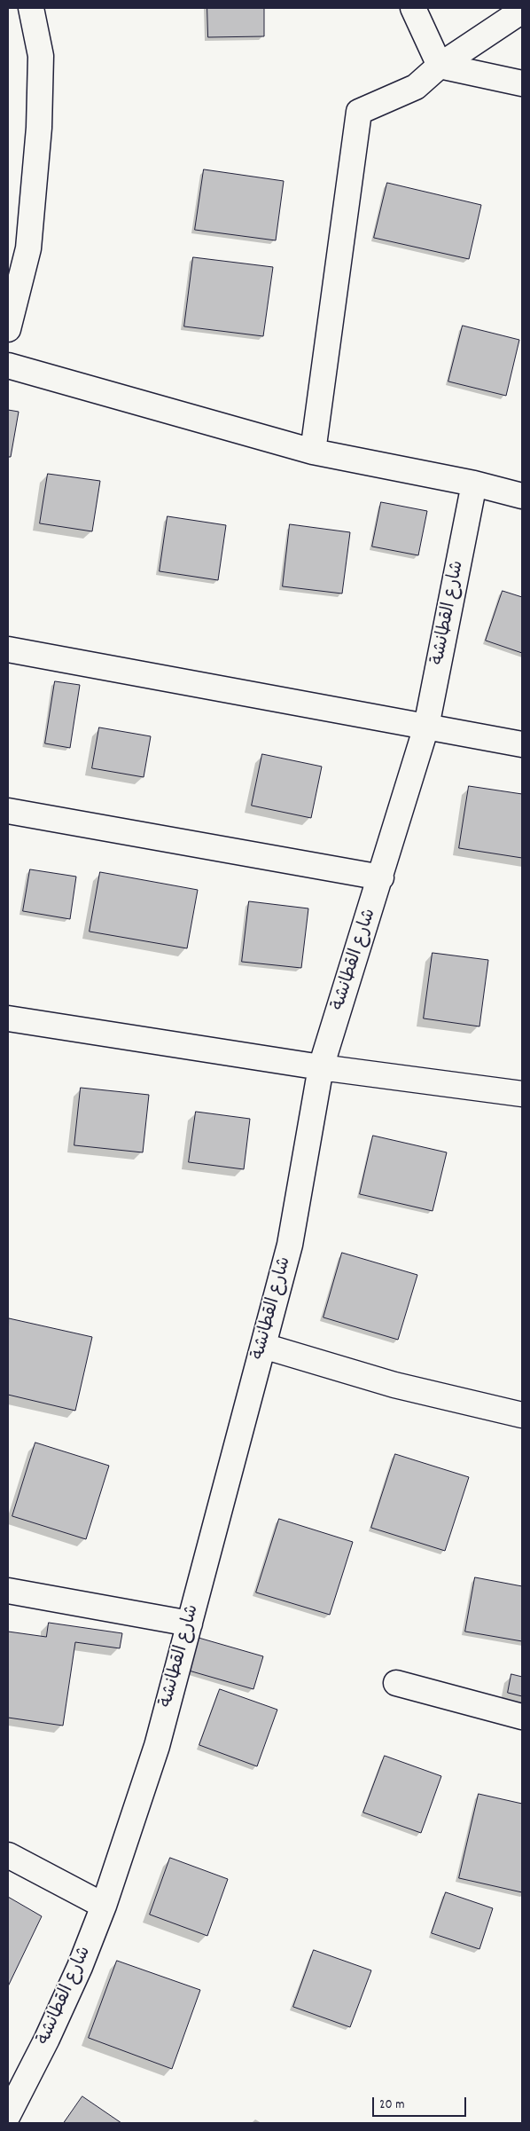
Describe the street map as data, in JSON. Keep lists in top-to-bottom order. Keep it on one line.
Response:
{"streets":{"street":["شارع القطانشة"]},"scale_bar":"20 m"}
